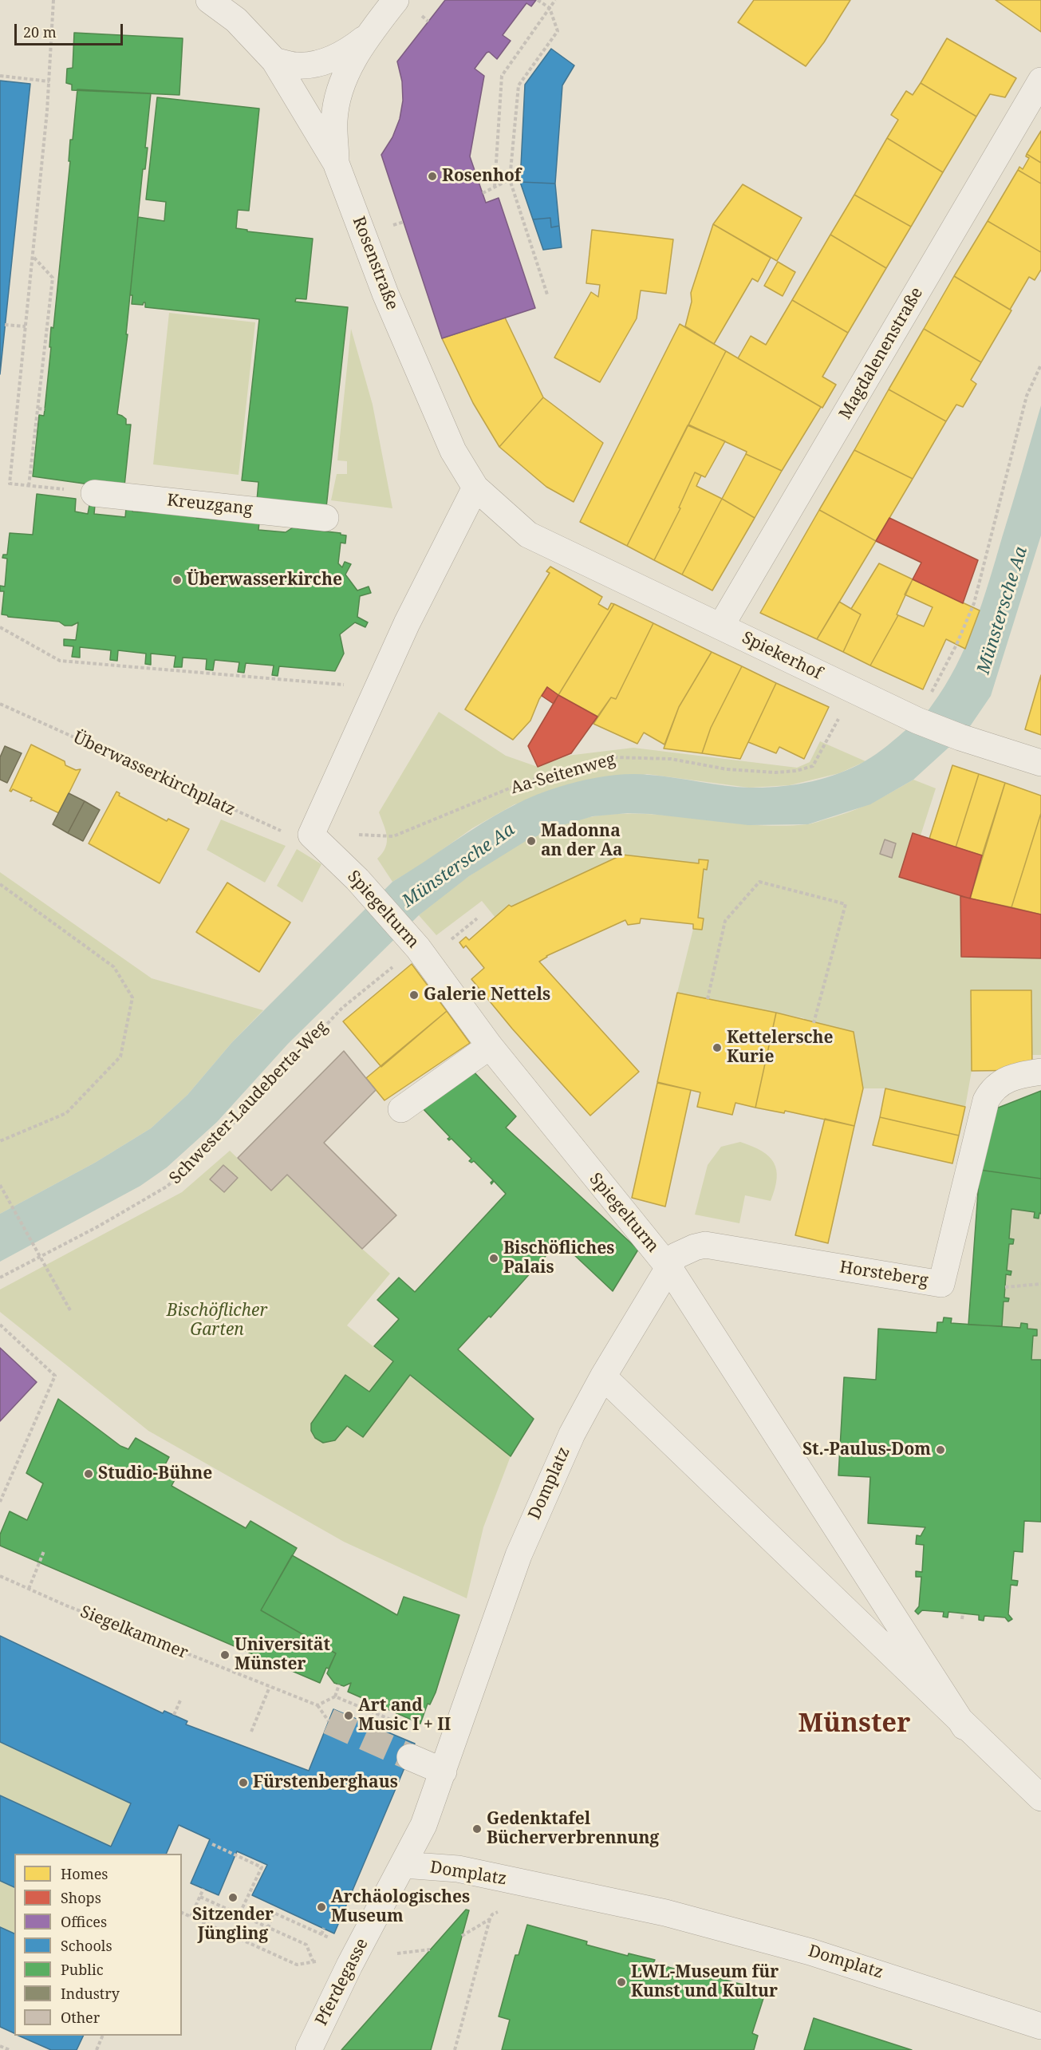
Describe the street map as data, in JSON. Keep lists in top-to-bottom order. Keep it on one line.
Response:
{"streets":{"street":["Rosenstraße","Magdalenenstraße","Kreuzgang","Spiekerhof","Spiegelturm","Horsteberg","Domplatz","Pferdegasse"],"path":["Überwasserkirchplatz","Aa-Seitenweg","Schwester-Laudeberta-Weg","Siegelkammer"]},"crossings":[["Rosenstraße","Spiekerhof"],["Magdalenenstraße","Spiekerhof"],["Überwasserkirchplatz","Spiegelturm"],["Spiegelturm","Horsteberg"],["Spiegelturm","Domplatz"],["Horsteberg","Domplatz"],["Domplatz","Pferdegasse"]],"districts":["Münster"],"water":["Münstersche Aa"],"parks":["Bischöflicher Garten"],"places":["Rosenhof","Überwasserkirche","Madonna an der Aa","Galerie Nettels","Kettelersche Kurie","Bischöfliches Palais","St.-Paulus-Dom","Studio-Bühne","Universität Münster","Art and Music I + II","Fürstenberghaus","Gedenktafel Bücherverbrennung","Sitzender Jüngling","Archäologisches Museum","LWL-Museum für Kunst und Kultur"],"legend":["Homes","Shops","Offices","Schools","Public","Industry","Other"],"scale_bar":"20 m"}
